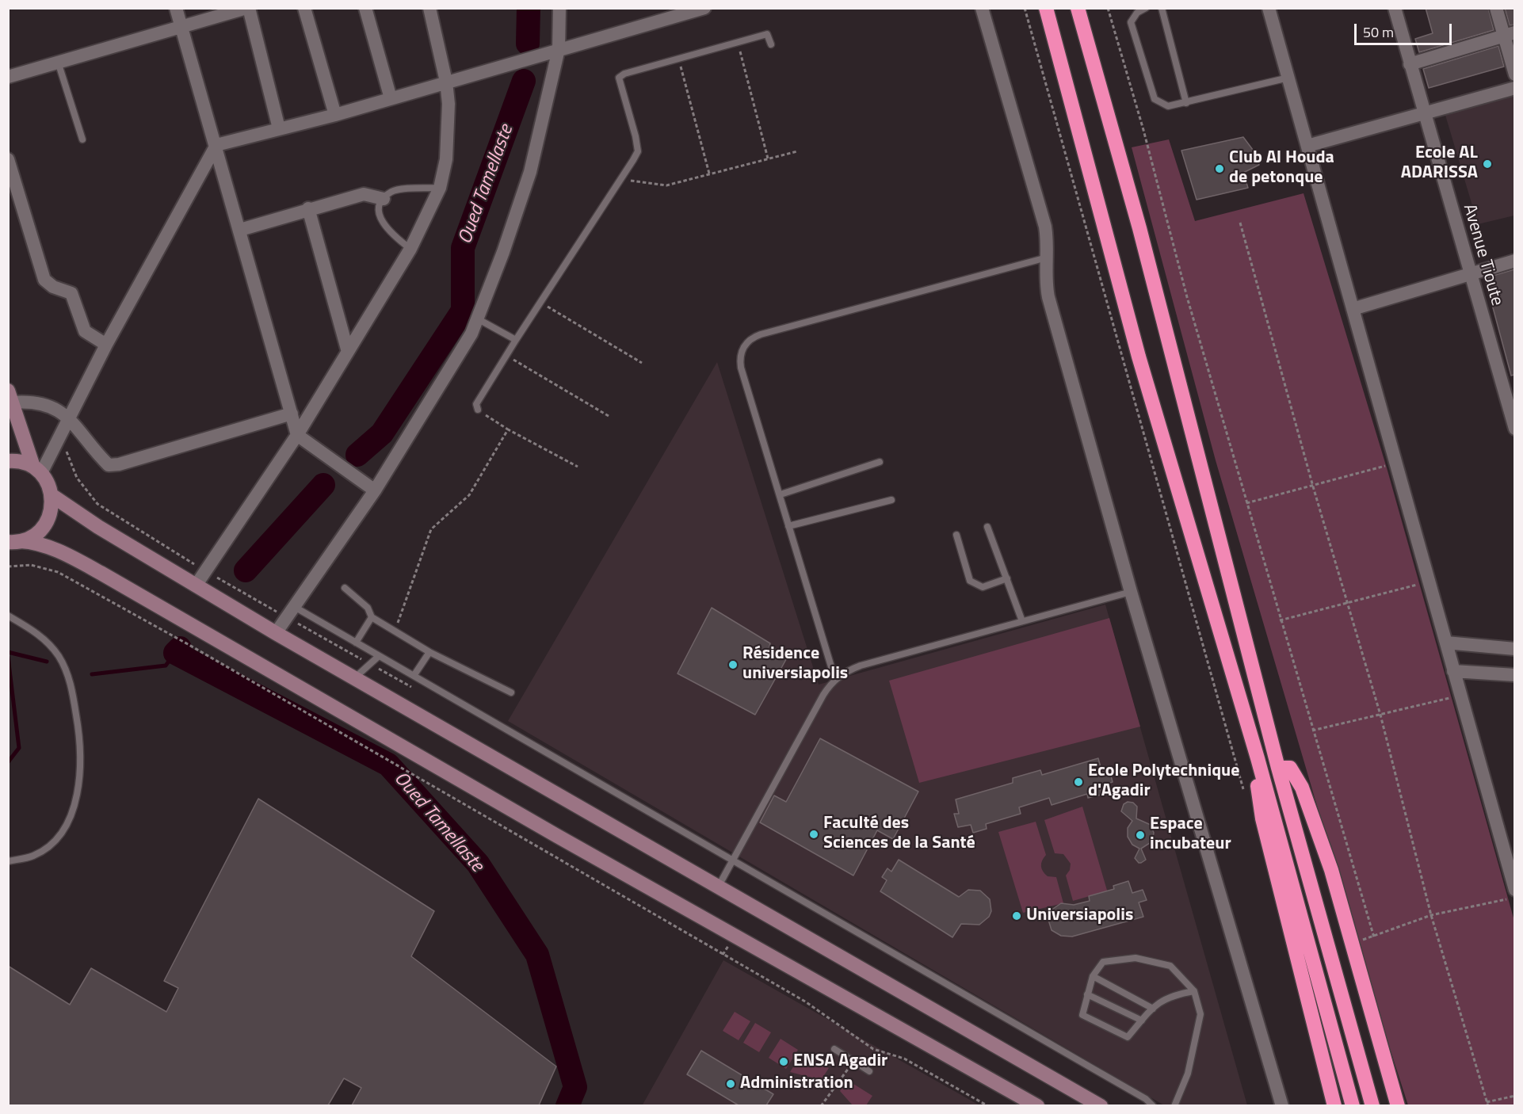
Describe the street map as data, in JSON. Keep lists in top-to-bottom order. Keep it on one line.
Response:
{"streets":{"street":["Avenue Tioute"]},"water":["Oued Tamellaste"],"places":["Ecole AL ADARISSA","Club Al Houda de petonque","Résidence universiapolis","Ecole Polytechnique d'Agadir","Faculté des Sciences de la Santé","Espace incubateur","Universiapolis","ENSA Agadir","Administration"],"scale_bar":"50 m"}
